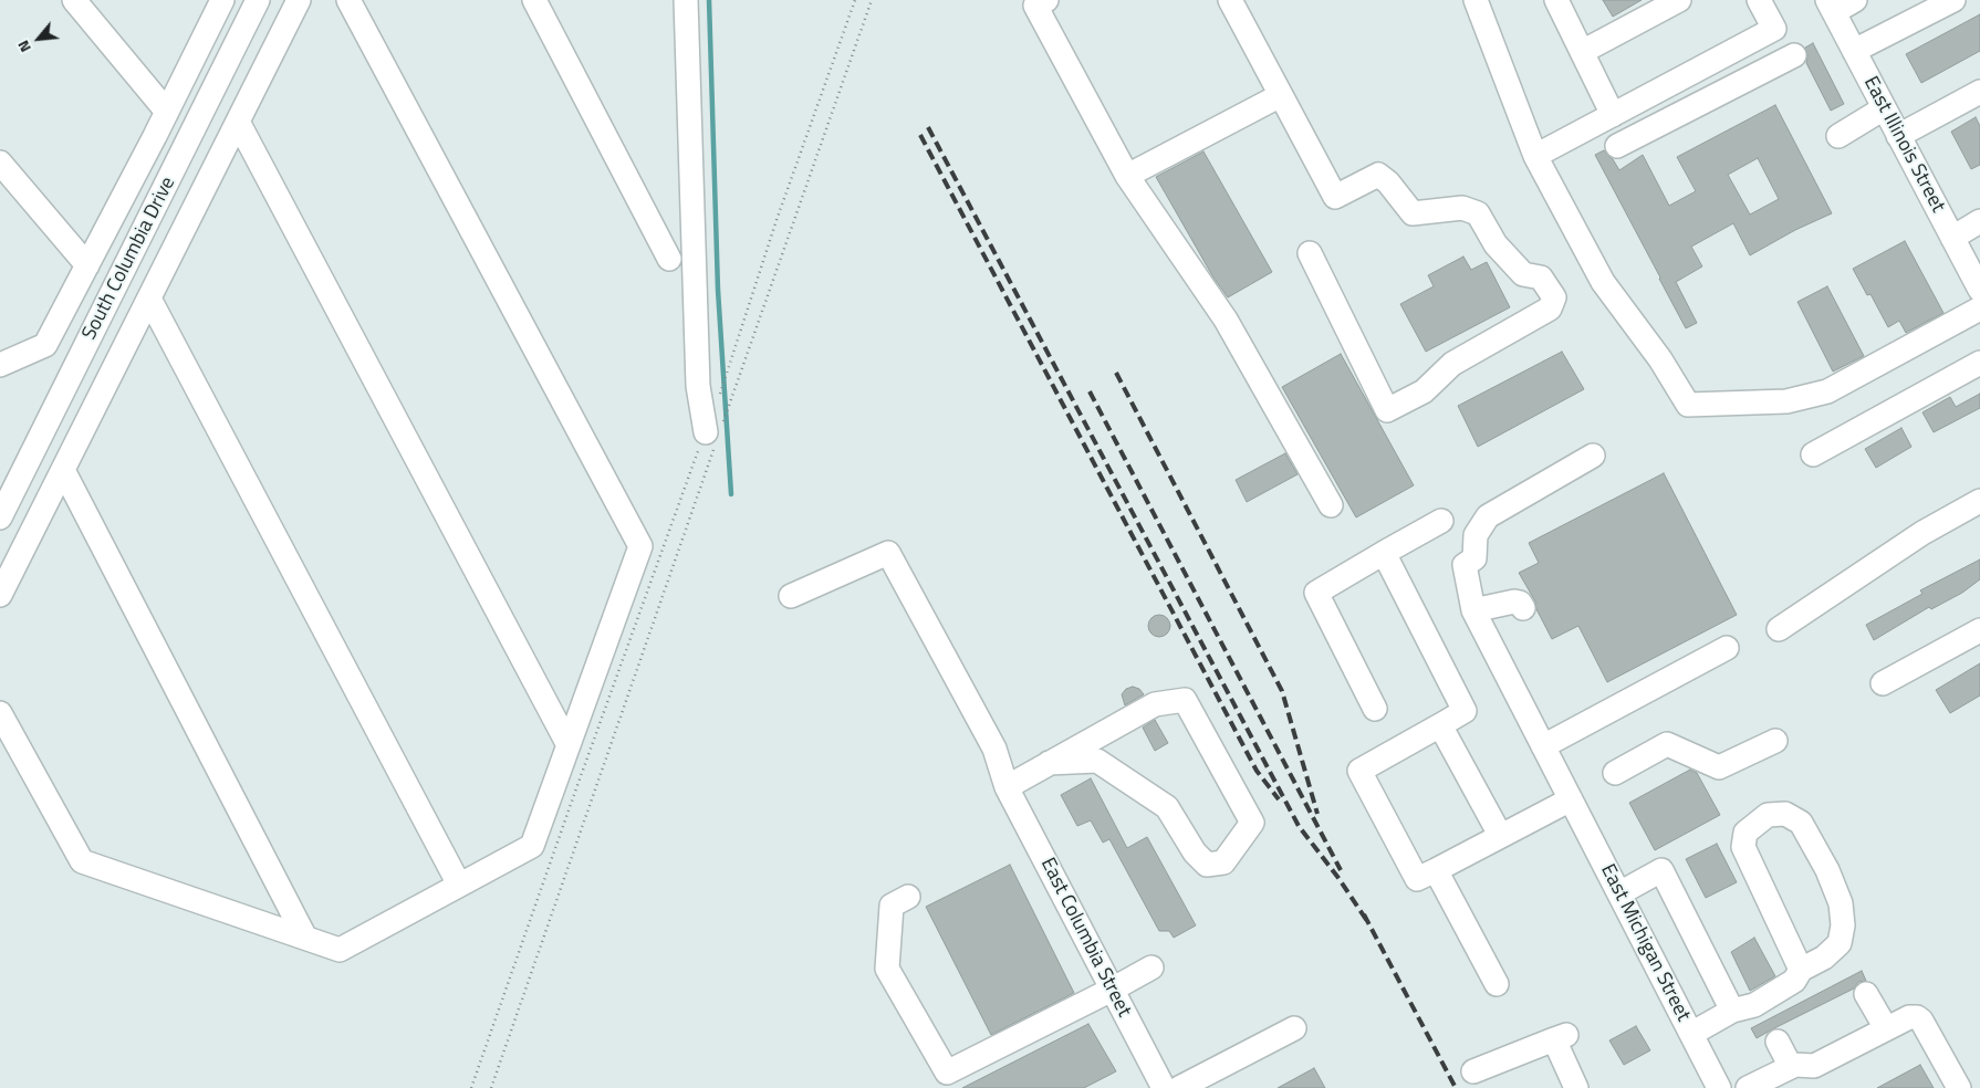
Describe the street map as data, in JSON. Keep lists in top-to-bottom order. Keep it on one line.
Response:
{"streets":{"street":["East Illinois Street","South Columbia Drive","East Columbia Street","East Michigan Street"]},"north":"bottom left"}
